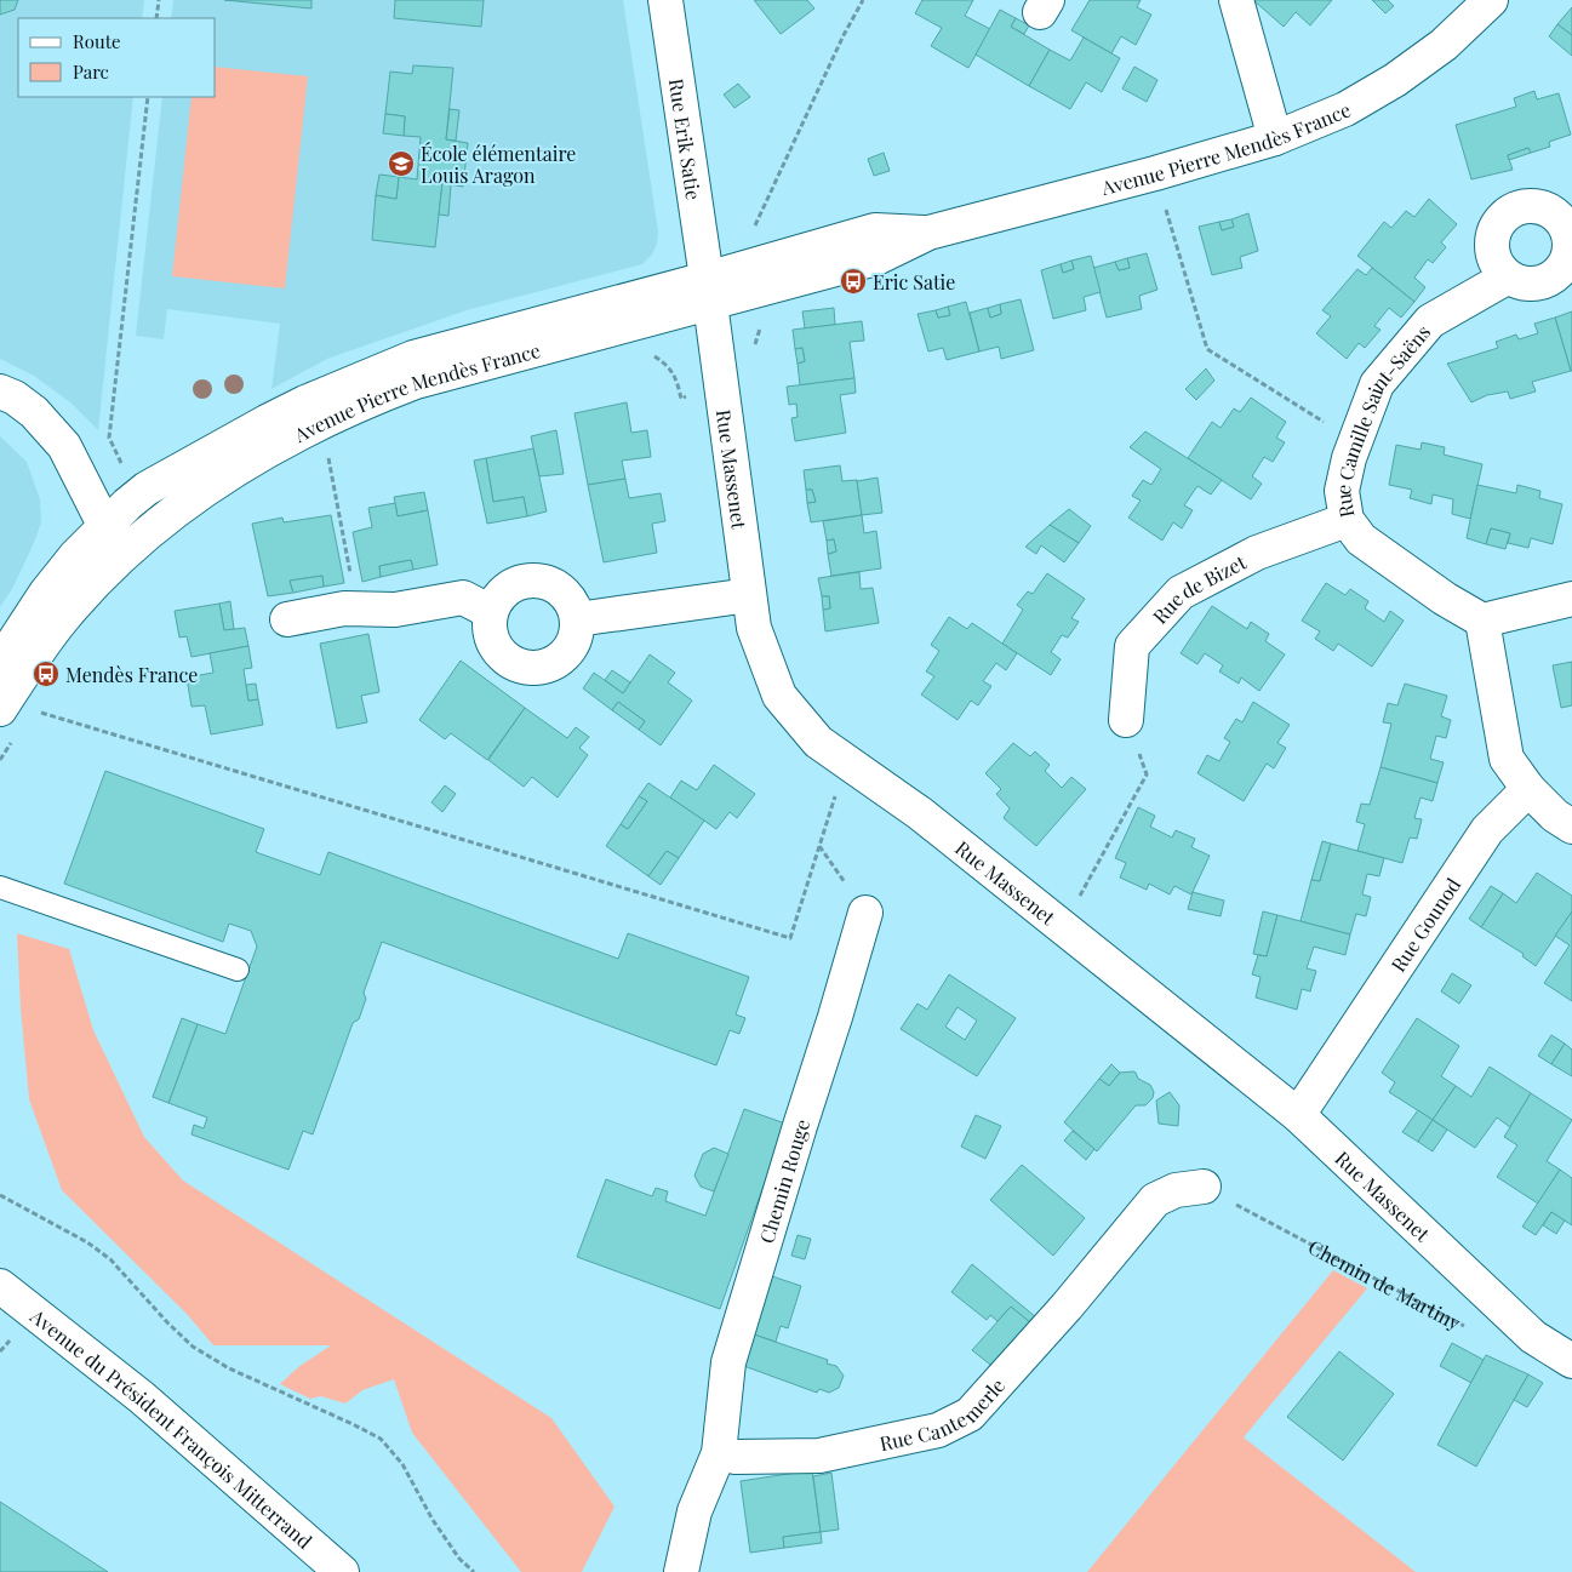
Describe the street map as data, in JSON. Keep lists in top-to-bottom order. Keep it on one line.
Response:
{"streets":{"street":["Rue Erik Satie","Avenue Pierre Mendès France","Rue Camille Saint-Saëns","Rue Massenet","Rue de Bizet","Rue Gounod","Chemin Rouge","Rue Cantemerle","Avenue du Président François Mitterrand"],"path":["Chemin de Martiny"]},"crossings":[["Rue Erik Satie","Avenue Pierre Mendès France"],["Rue Erik Satie","Rue Massenet"],["Avenue Pierre Mendès France","Rue Massenet"],["Rue Camille Saint-Saëns","Rue de Bizet"],["Rue Massenet","Rue Gounod"],["Chemin Rouge","Rue Cantemerle"],["Chemin de Martiny","Rue Cantemerle"]],"places":{"school or university":["École élémentaire Louis Aragon"],"bus stop":["Eric Satie","Mendès France"]},"legend":["Route","Parc"]}
